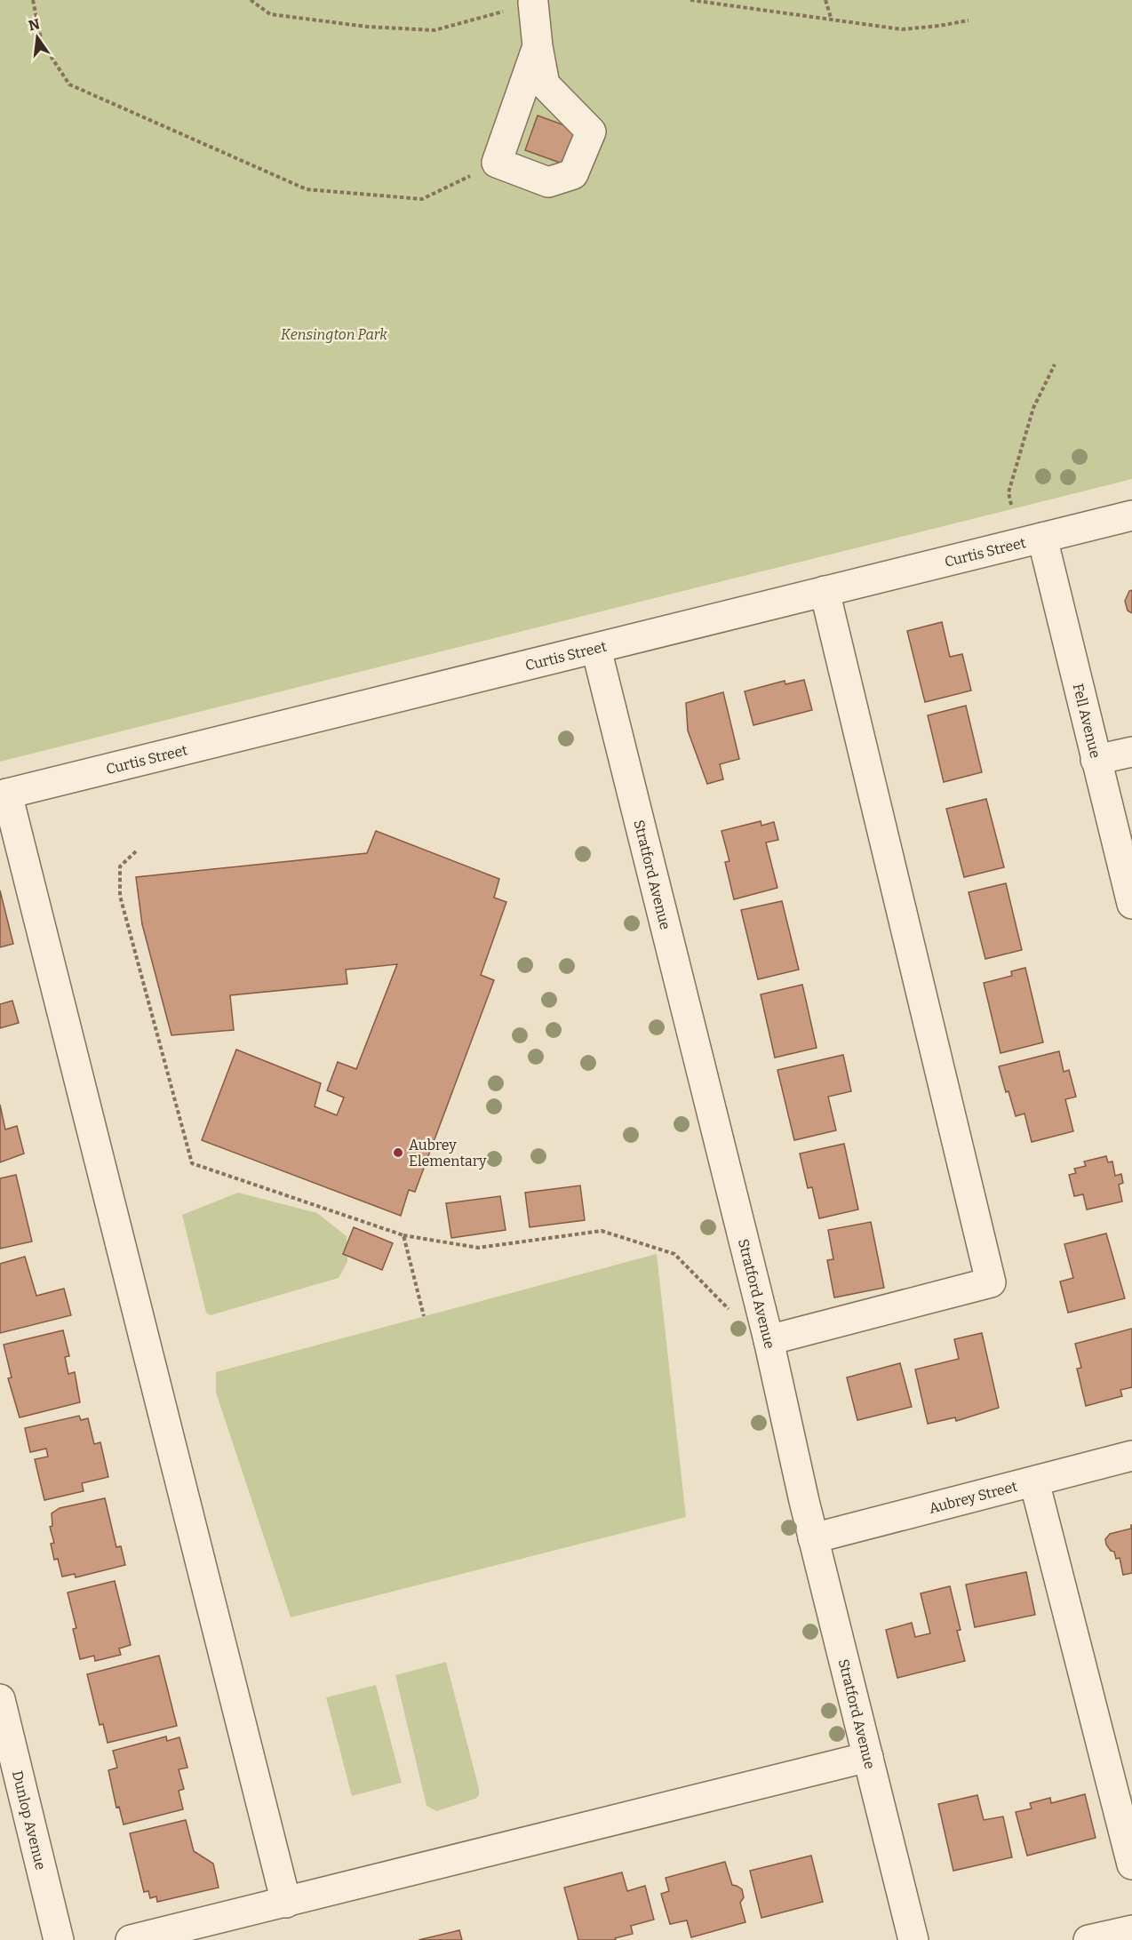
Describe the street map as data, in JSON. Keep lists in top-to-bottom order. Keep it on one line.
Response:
{"streets":{"street":["Curtis Street","Fell Avenue","Stratford Avenue","Aubrey Street","Dunlop Avenue"]},"crossings":[["Curtis Street","Fell Avenue"],["Curtis Street","Stratford Avenue"],["Stratford Avenue","Aubrey Street"]],"parks":["Kensington Park"],"places":["Aubrey Elementary"],"north":"top"}
